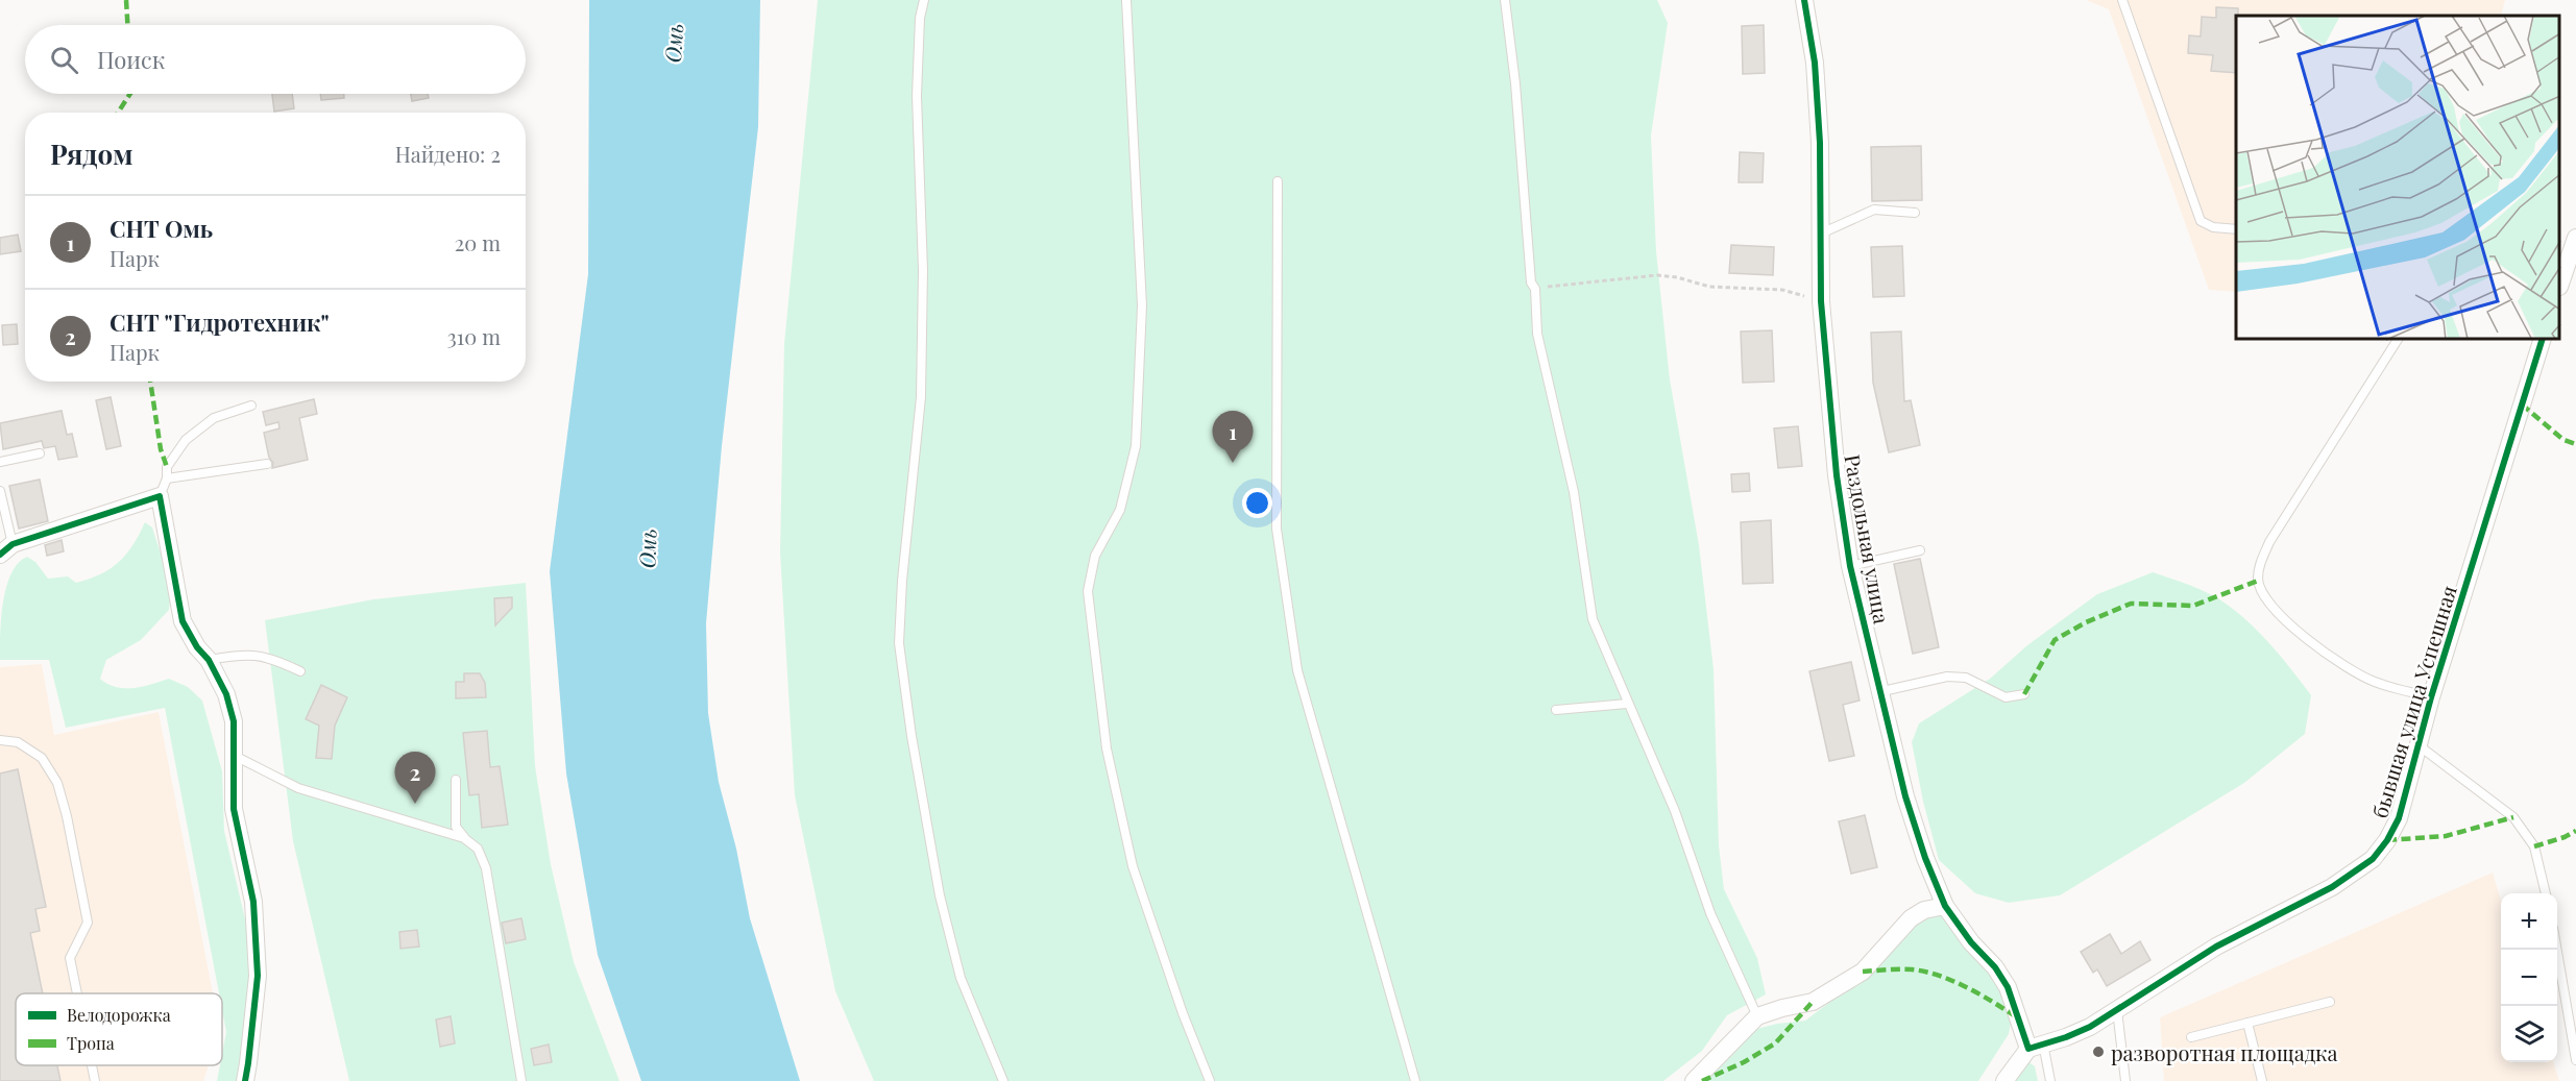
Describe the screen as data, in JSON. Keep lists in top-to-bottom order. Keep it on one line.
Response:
{"streets":{"street":["Раздольная улица","бывшая улица Успешная"]},"crossings":[["Раздольная улица","бывшая улица Успешная"]],"water":["Омь"],"places":["разворотная площадка"],"legend":["Велодорожка","Тропа"],"page":{"search":"Поиск","heading":["Рядом","Найдено: 2"],"list":[{"mark":"1","name":"СНТ Омь","note":"Парк","value":"20 m"},{"mark":"2","name":"СНТ \"Гидротехник\"","note":"Парк","value":"310 m"}],"pins":["1","2"],"map_buttons":["+","−"]}}
